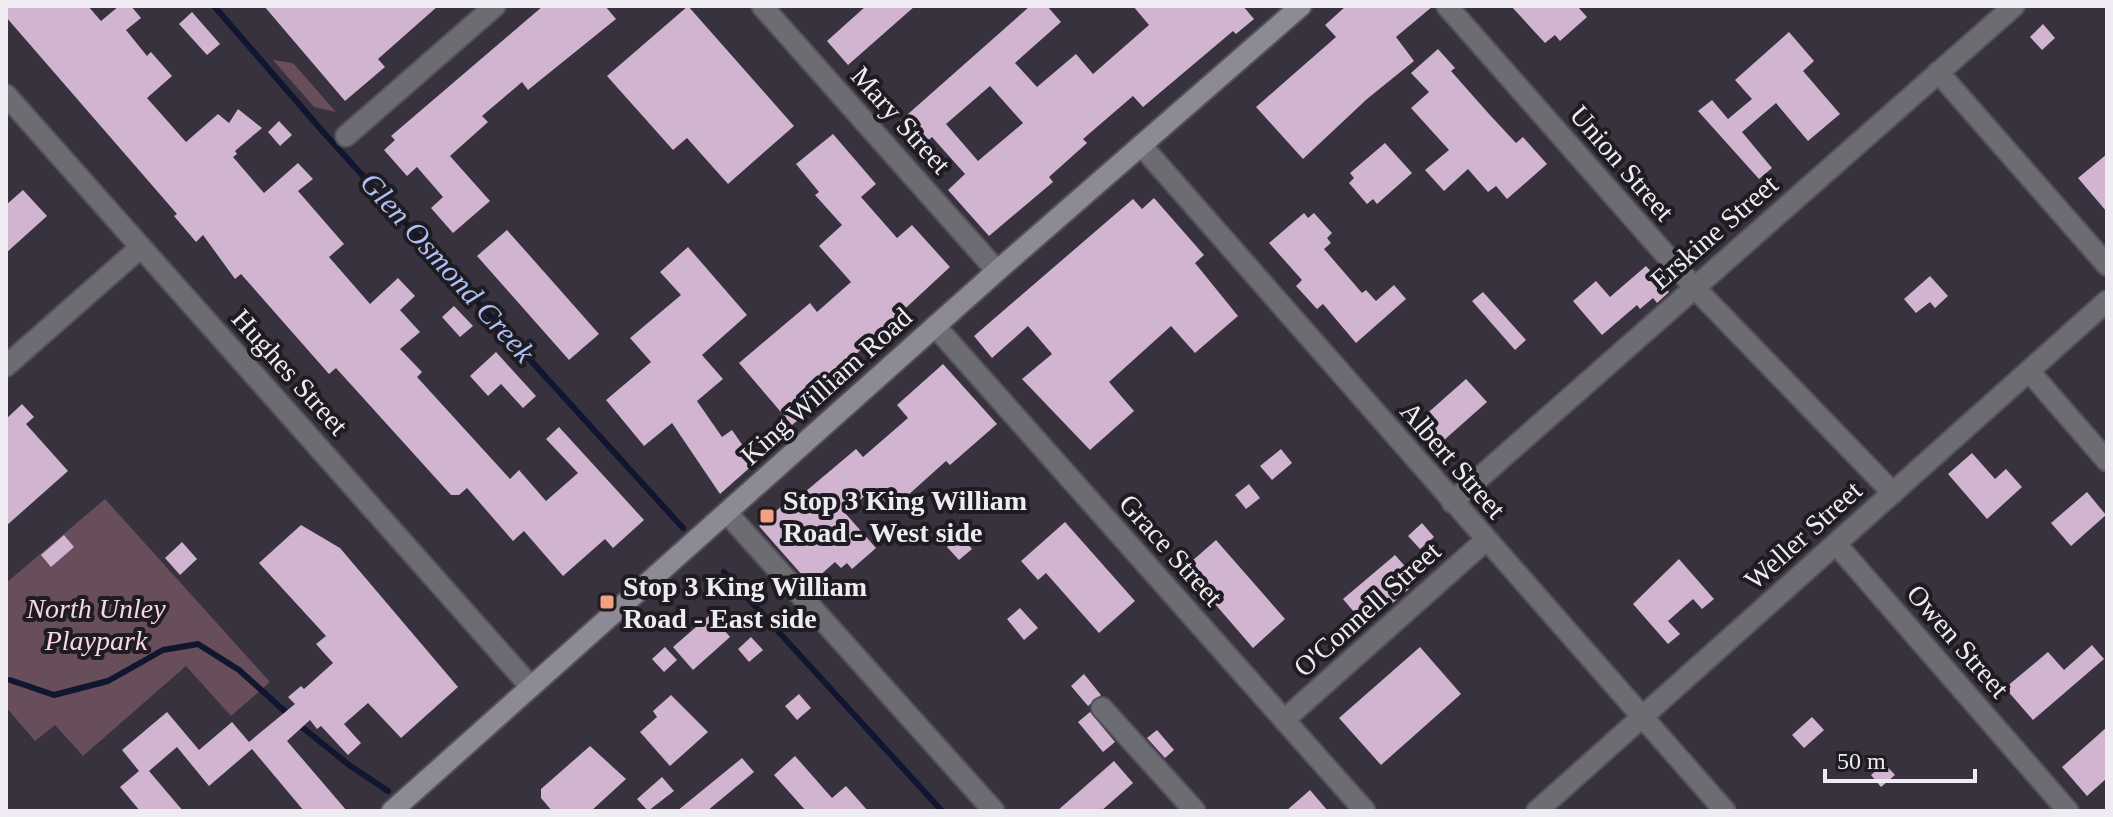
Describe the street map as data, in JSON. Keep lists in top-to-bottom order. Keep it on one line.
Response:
{"streets":{"main road":["King William Road"],"street":["Mary Street","Union Street","Erskine Street","Hughes Street","Albert Street","Weller Street","Grace Street","O'Connell Street","Owen Street"]},"crossings":[["Mary Street","King William Road"],["Union Street","Erskine Street"],["Union Street","Weller Street"],["Erskine Street","Albert Street"],["Hughes Street","King William Road"],["King William Road","Albert Street"],["King William Road","Grace Street"],["Albert Street","Weller Street"],["Albert Street","O'Connell Street"],["Weller Street","Owen Street"],["Grace Street","O'Connell Street"]],"water":["Glen Osmond Creek"],"parks":["North Unley Playpark"],"places":{"transit":["Stop 3 King William Road - West side","Stop 3 King William Road - East side"]},"scale_bar":"50 m"}
